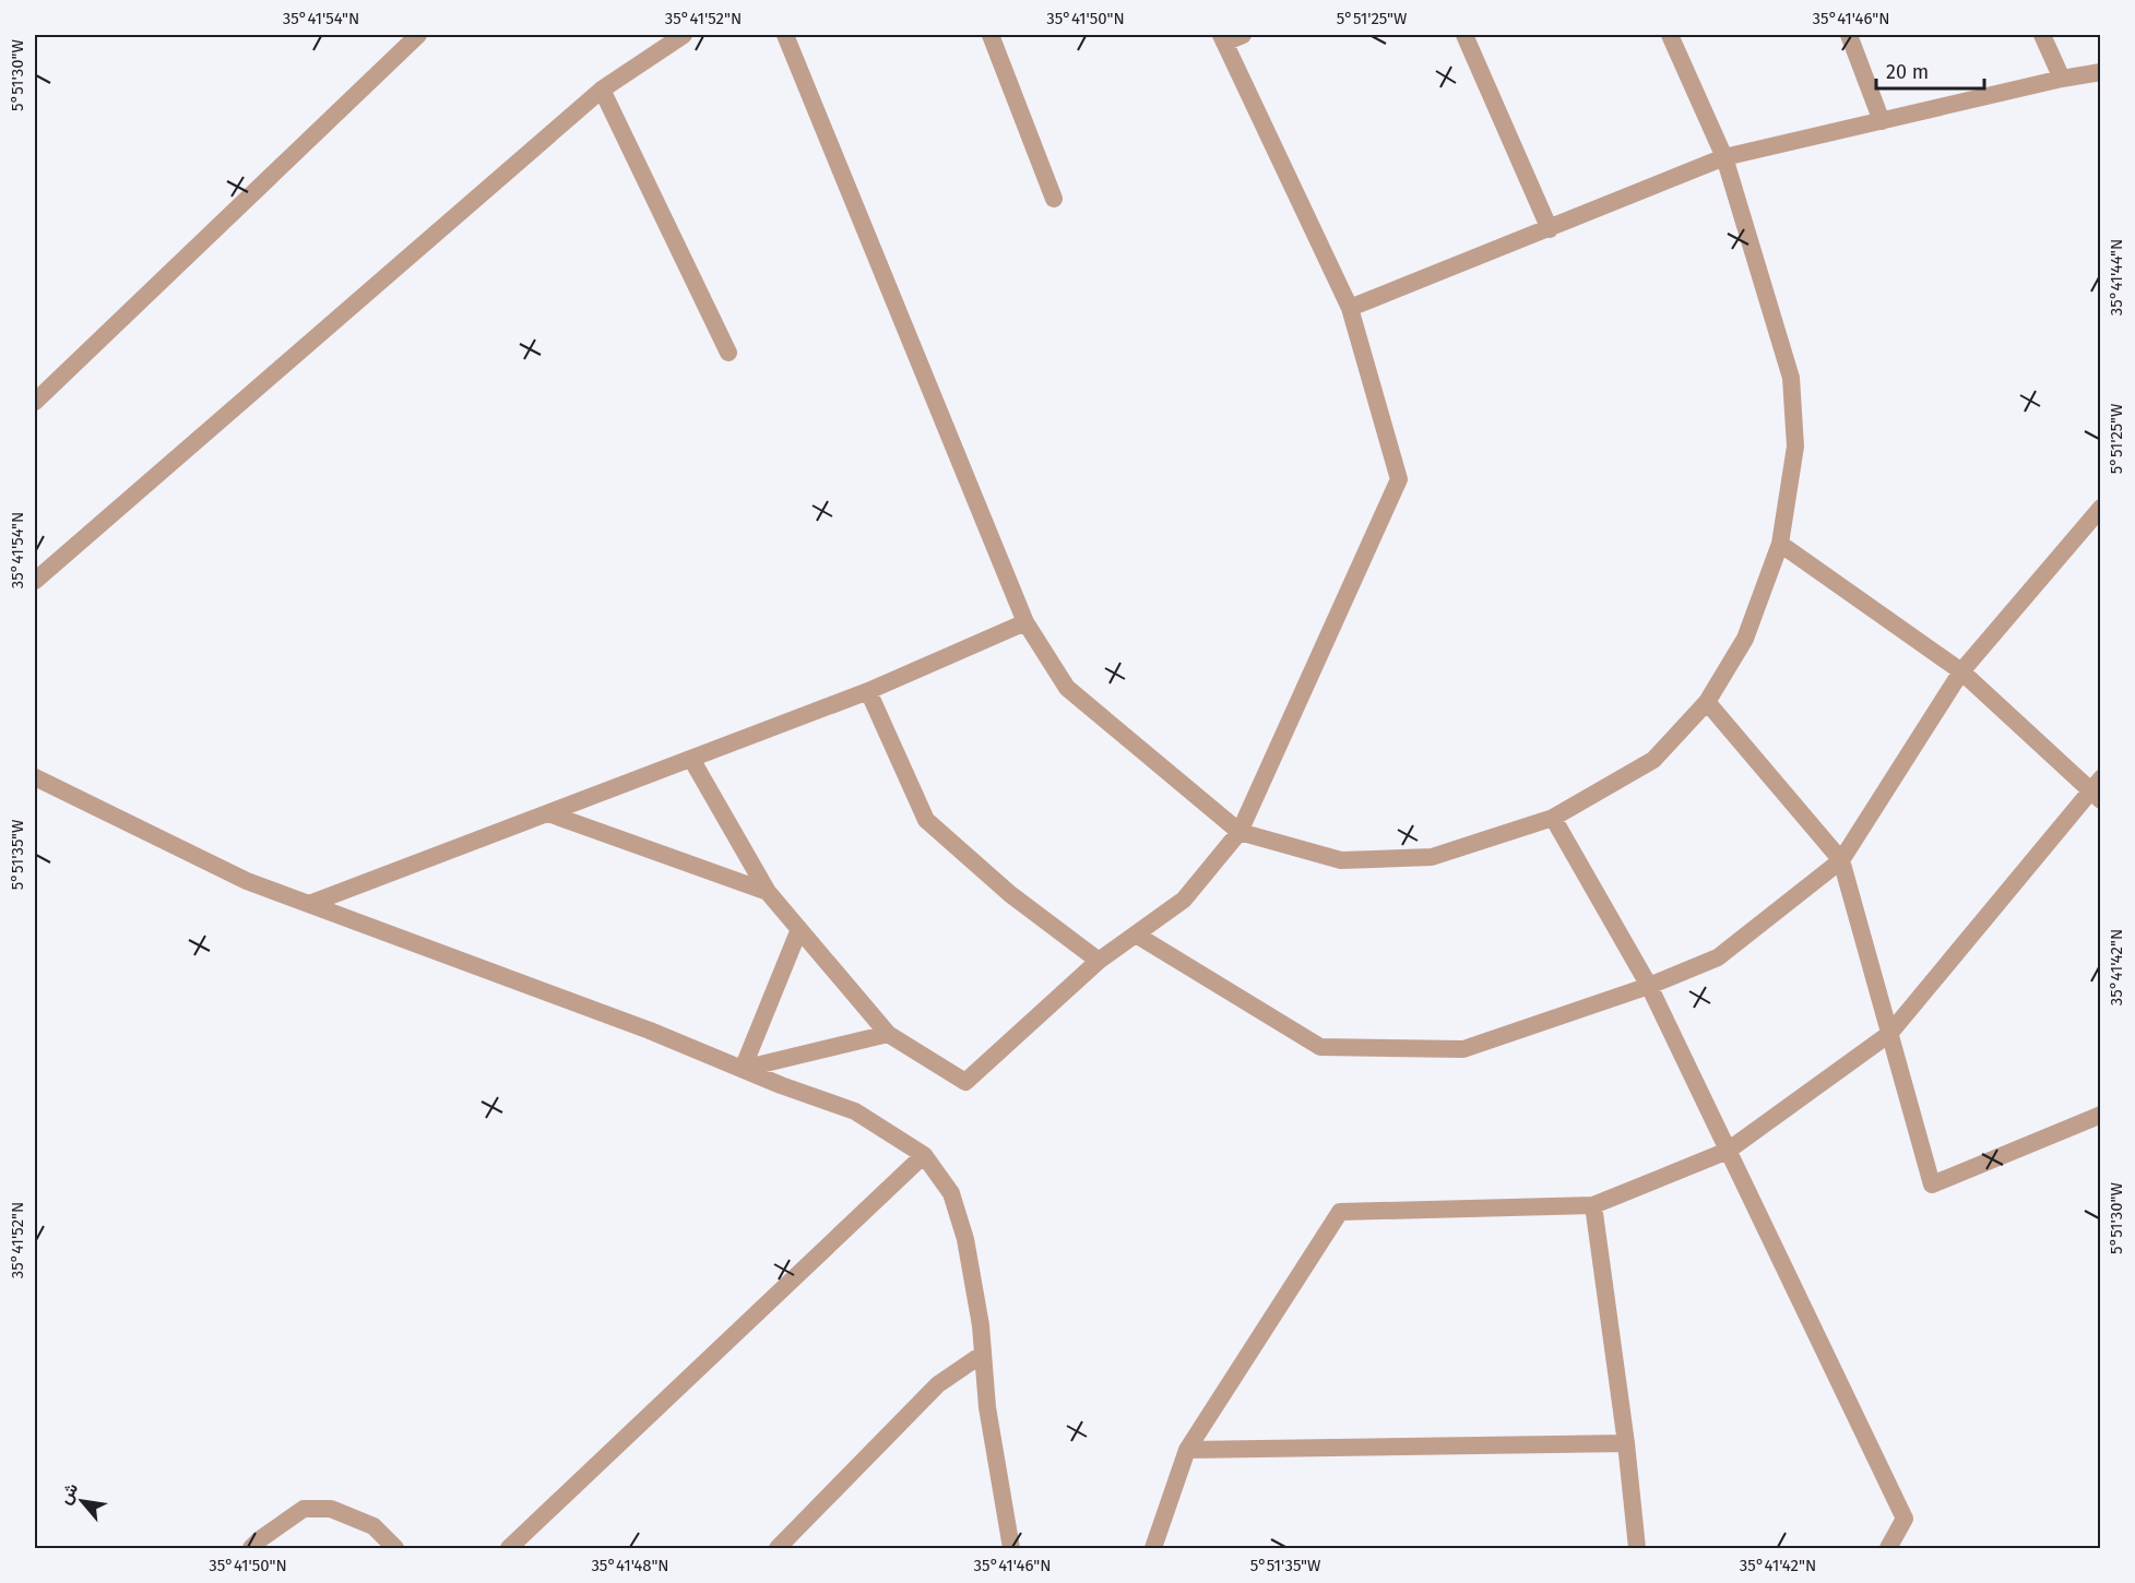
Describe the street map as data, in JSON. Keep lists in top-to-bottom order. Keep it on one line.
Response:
{"scale_bar":"20 m","north":"top left","coordinates":["35°41'54\"N","35°41'52\"N","35°41'50\"N","5°51'25\"W","35°41'46\"N","5°51'30\"W","35°41'44\"N","5°51'35\"W","35°41'42\"N","35°41'48\"N"]}
